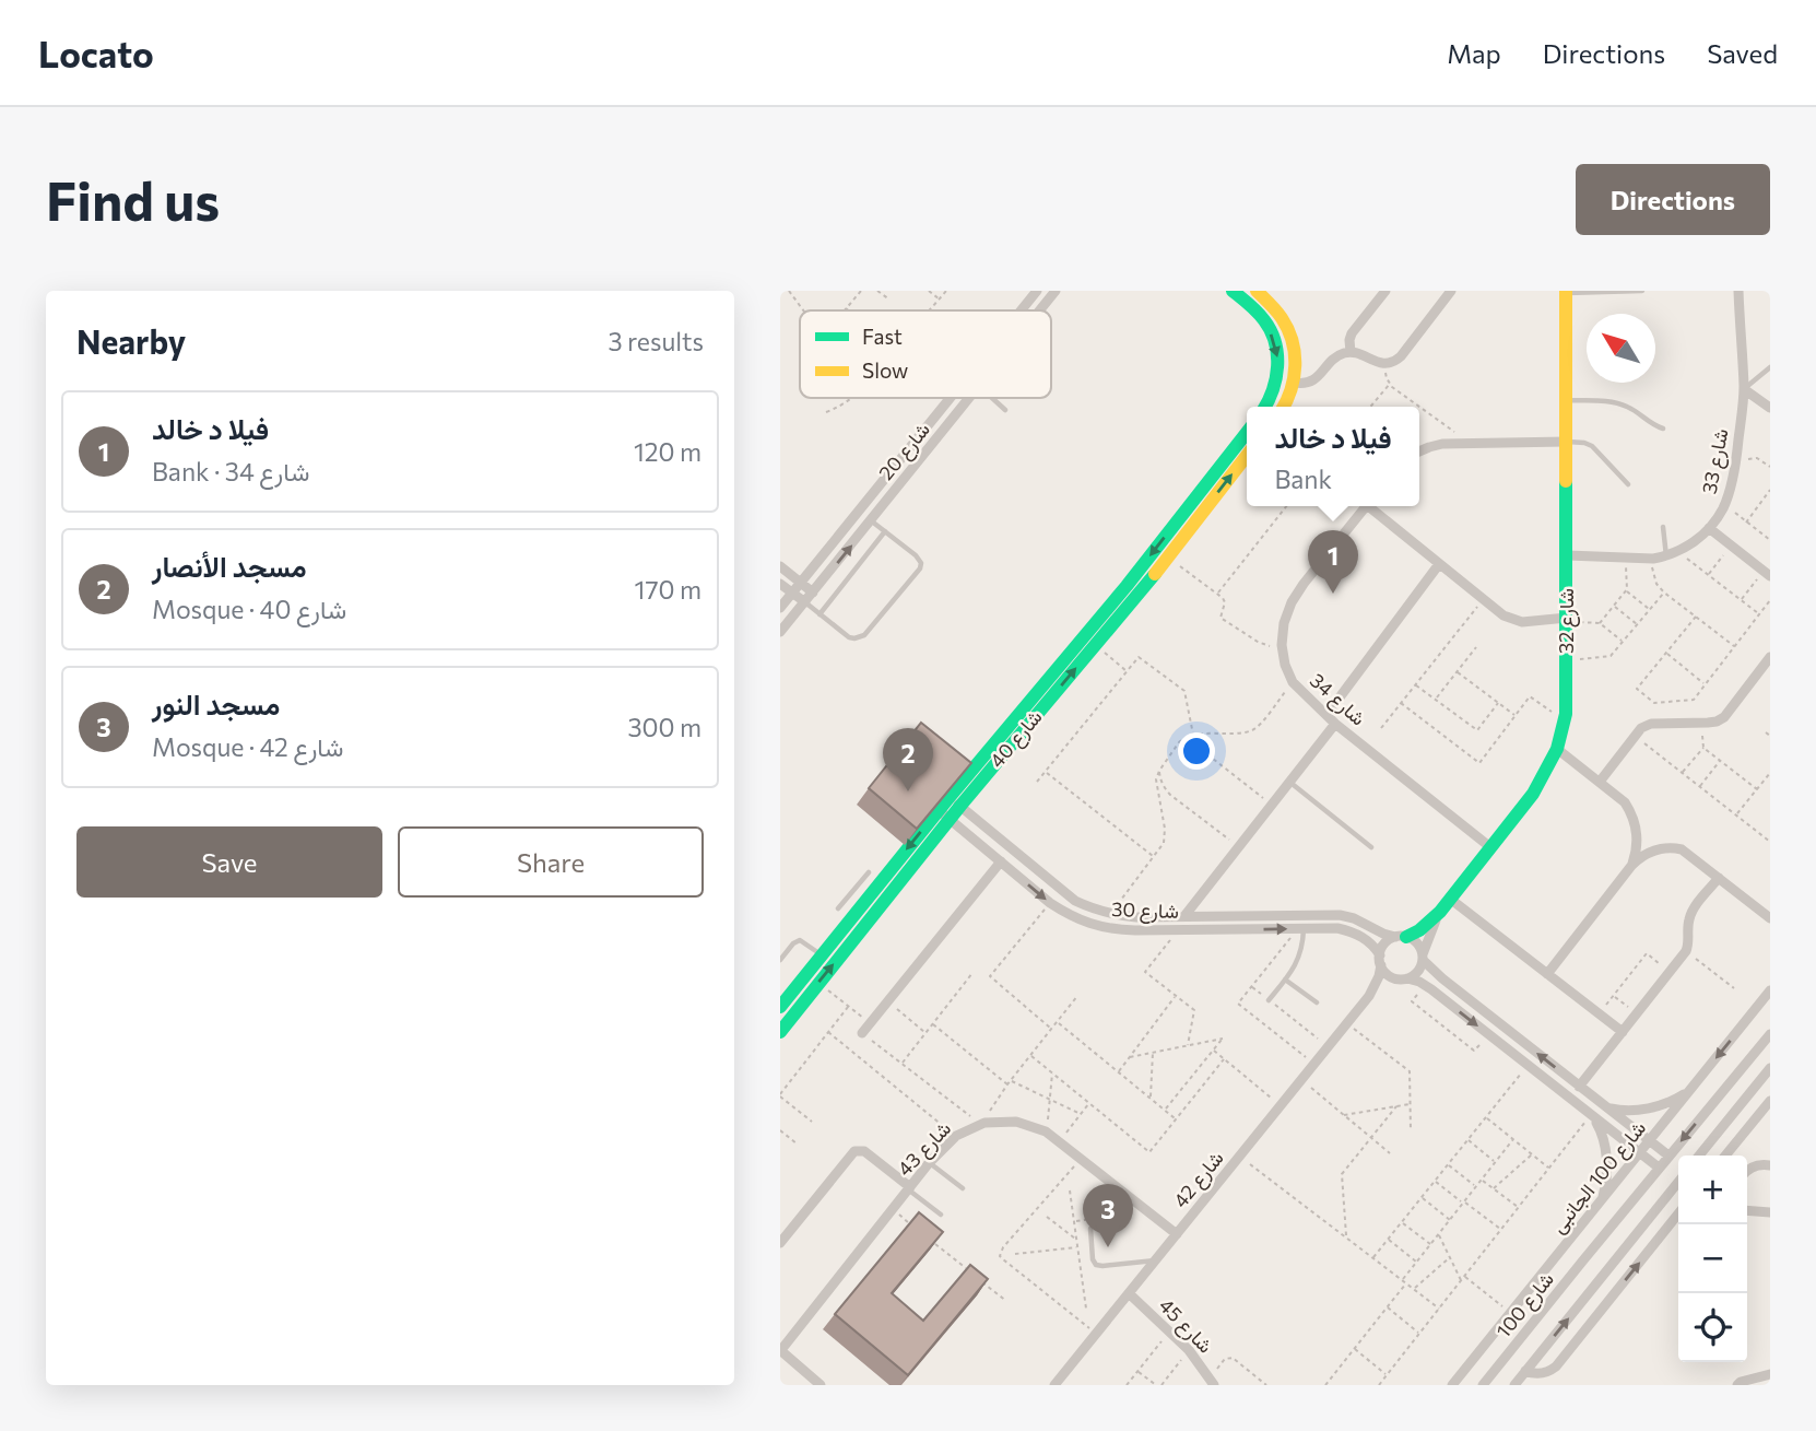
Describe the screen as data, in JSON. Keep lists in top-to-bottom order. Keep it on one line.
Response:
{"streets":{"street":["شارع 20","شارع 33","شارع 32","شارع 34","شارع 40","شارع 30","شارع 43","شارع 100 الجانبى","شارع 42","شارع 100","شارع 45"]},"crossings":[["شارع 33","شارع 32"],["شارع 32","شارع 34"],["شارع 32","شارع 30"],["شارع 32","شارع 42"],["شارع 40","شارع 30"],["شارع 30","شارع 42"],["شارع 43","شارع 42"],["شارع 42","شارع 45"]],"legend":["Fast","Slow"],"north":"top left","page":{"header":"Locato","nav":["Map","Directions","Saved"],"buttons":["Directions",["Save","Share"]],"title":"Find us","heading":["Nearby","3 results"],"list":[{"mark":"1","name":"فيلا د خالد","note":"Bank · شارع 34","value":"120 m"},{"mark":"2","name":"مسجد الأنصار","note":"Mosque · شارع 40","value":"170 m"},{"mark":"3","name":"مسجد النور","note":"Mosque · شارع 42","value":"300 m"}],"popup":["فيلا د خالد","Bank"],"pins":["1","2","3"],"map_buttons":["+","−"]}}
